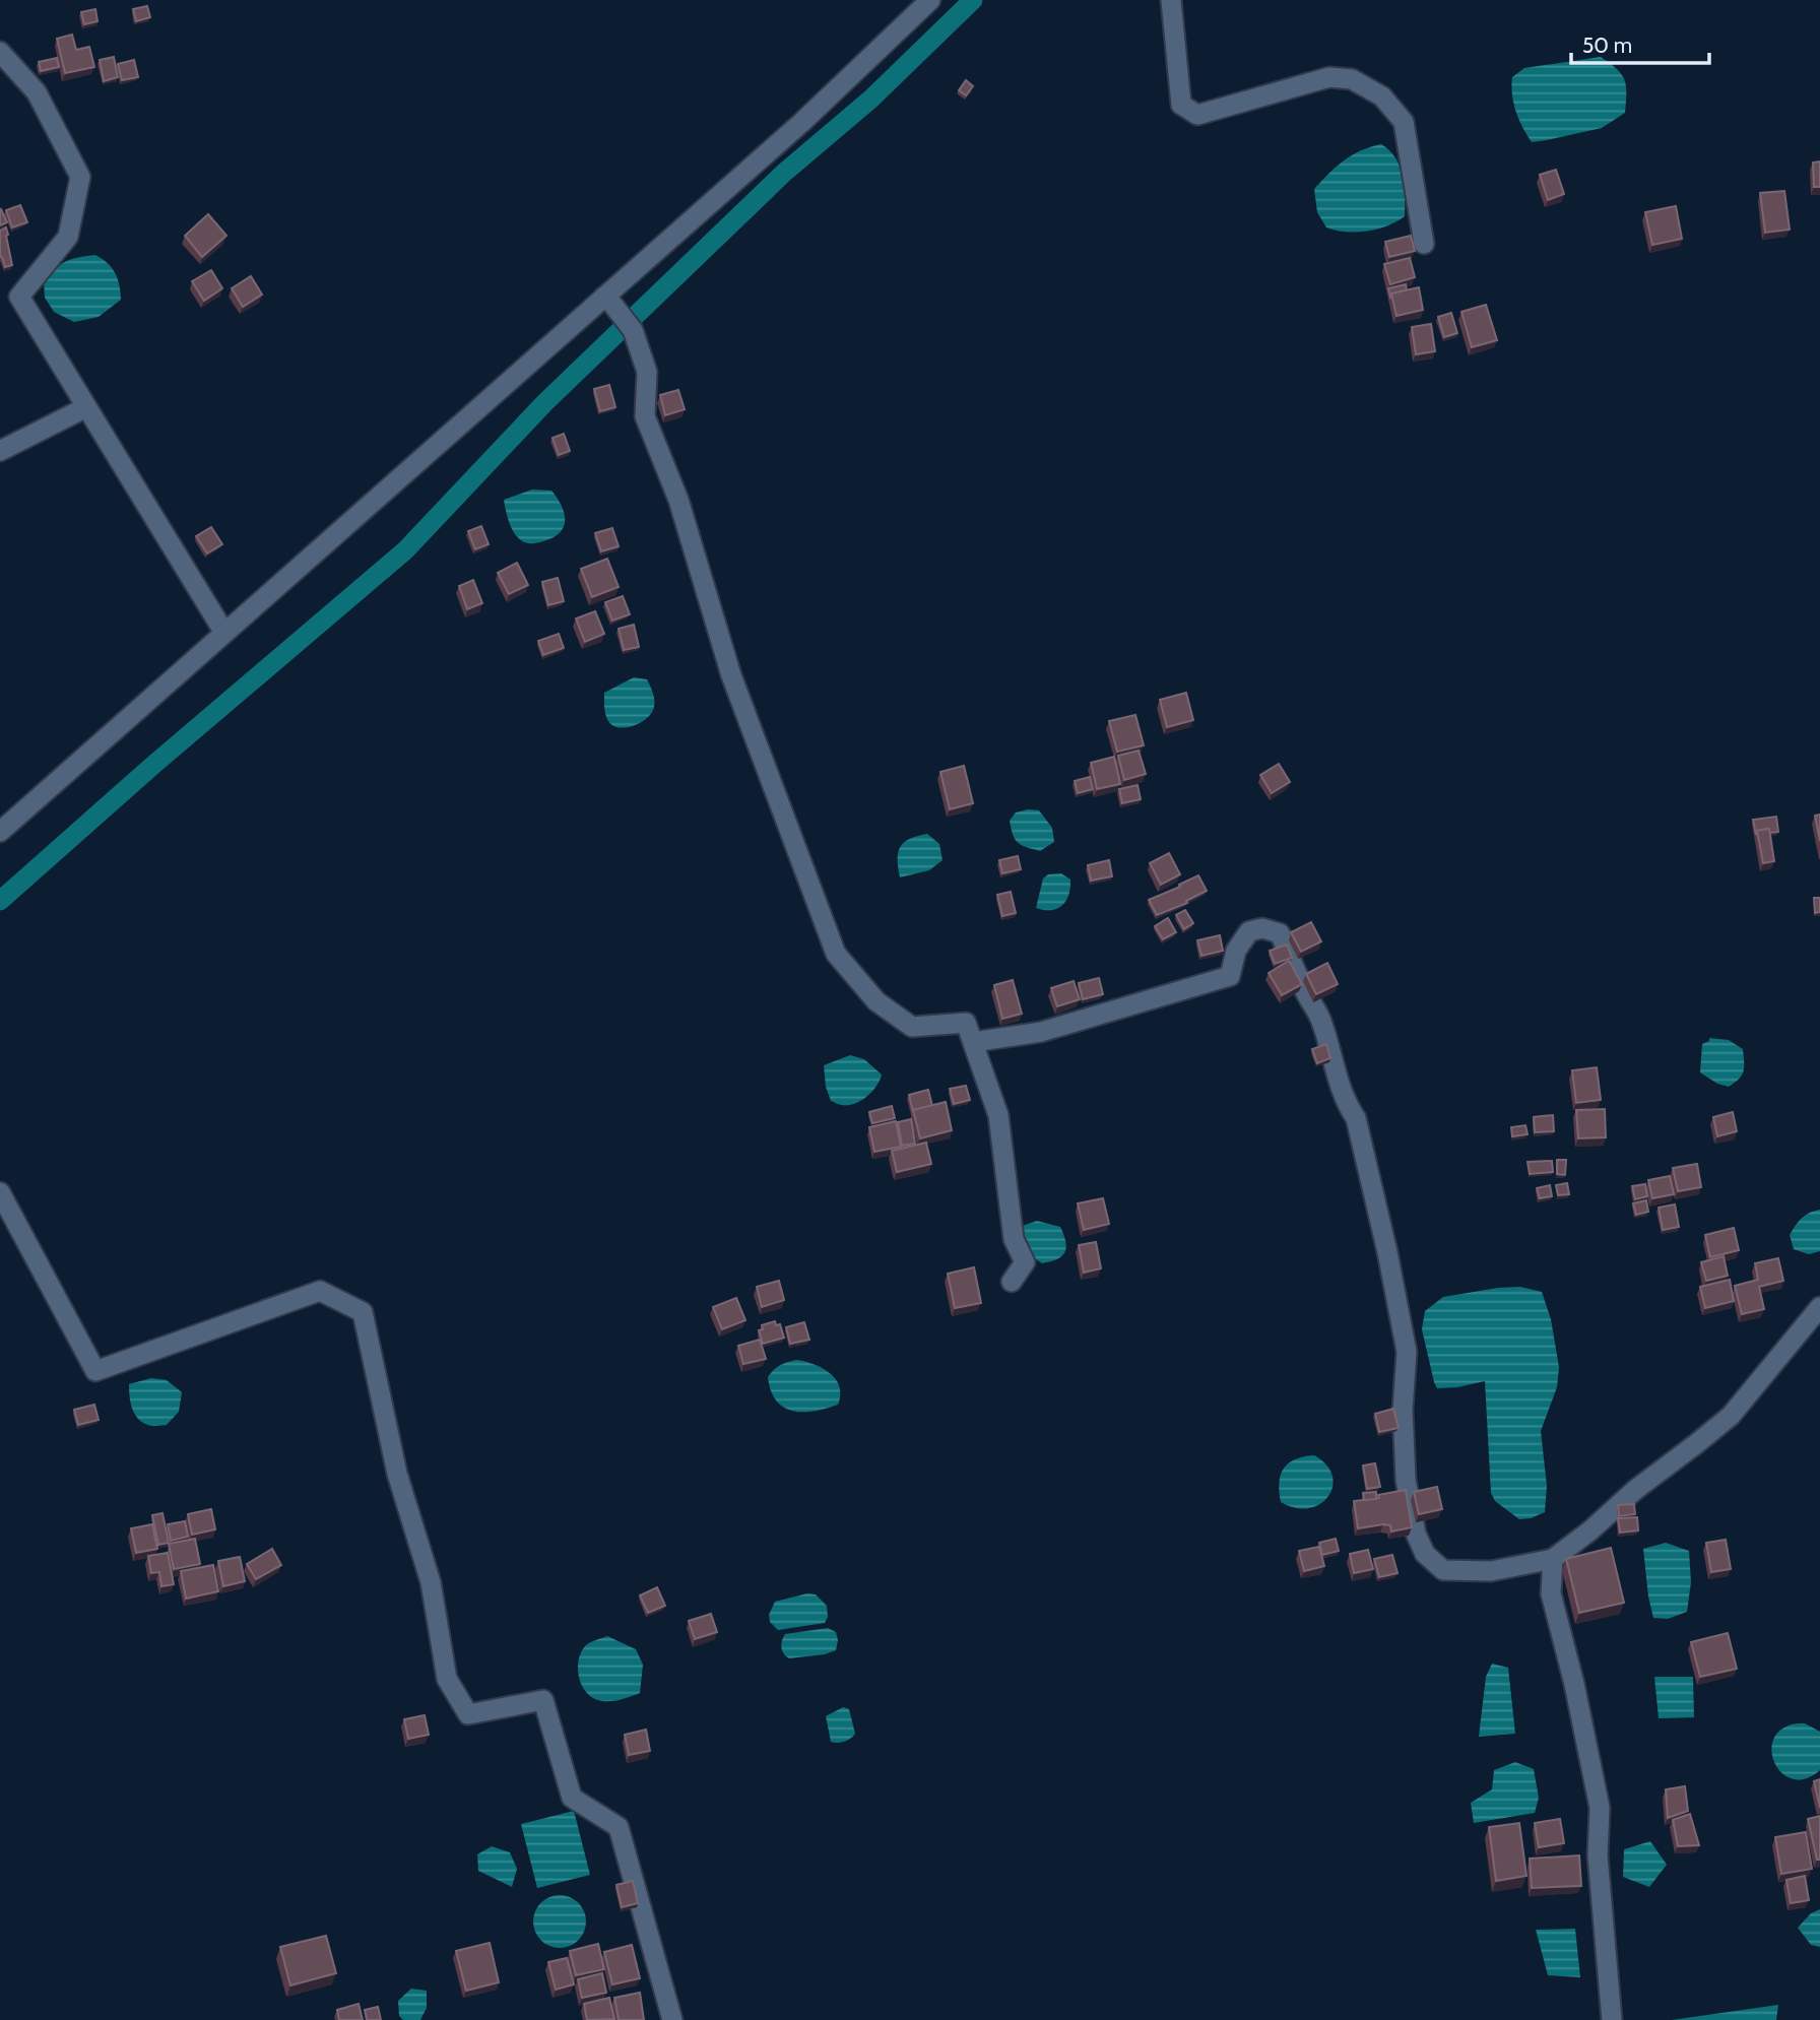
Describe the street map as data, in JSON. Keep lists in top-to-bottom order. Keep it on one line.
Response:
{"scale_bar":"50 m"}
